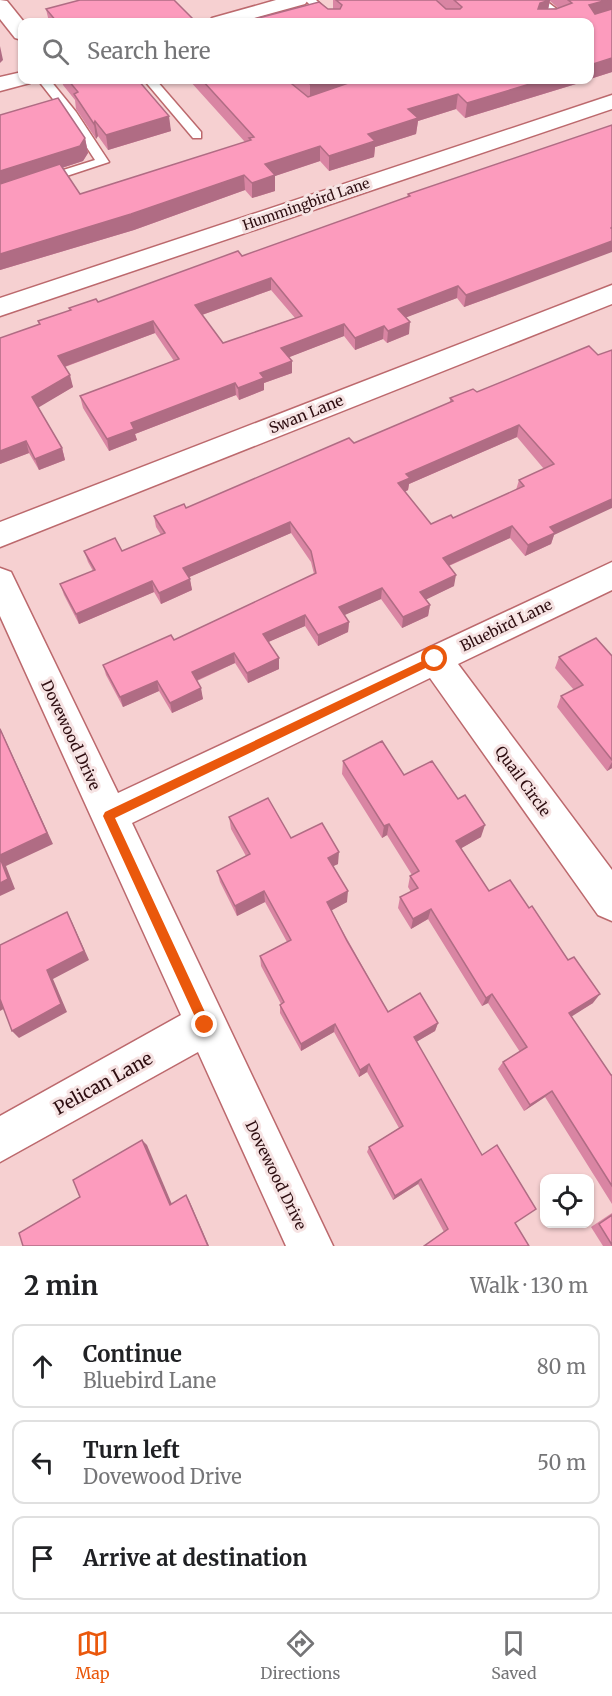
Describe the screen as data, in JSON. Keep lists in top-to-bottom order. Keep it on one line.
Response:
{"streets":{"street":["Hummingbird Lane","Swan Lane","Bluebird Lane","Dovewood Drive","Quail Circle","Pelican Lane"]},"crossings":[["Bluebird Lane","Dovewood Drive"],["Bluebird Lane","Quail Circle"],["Dovewood Drive","Pelican Lane"]],"page":{"search":"Search here","heading":["2 min","Walk · 130 m"],"list":[["Continue","Bluebird Lane","80 m"],["Turn left","Dovewood Drive","50 m"],"Arrive at destination"],"nav":["Map","Directions","Saved"]}}
